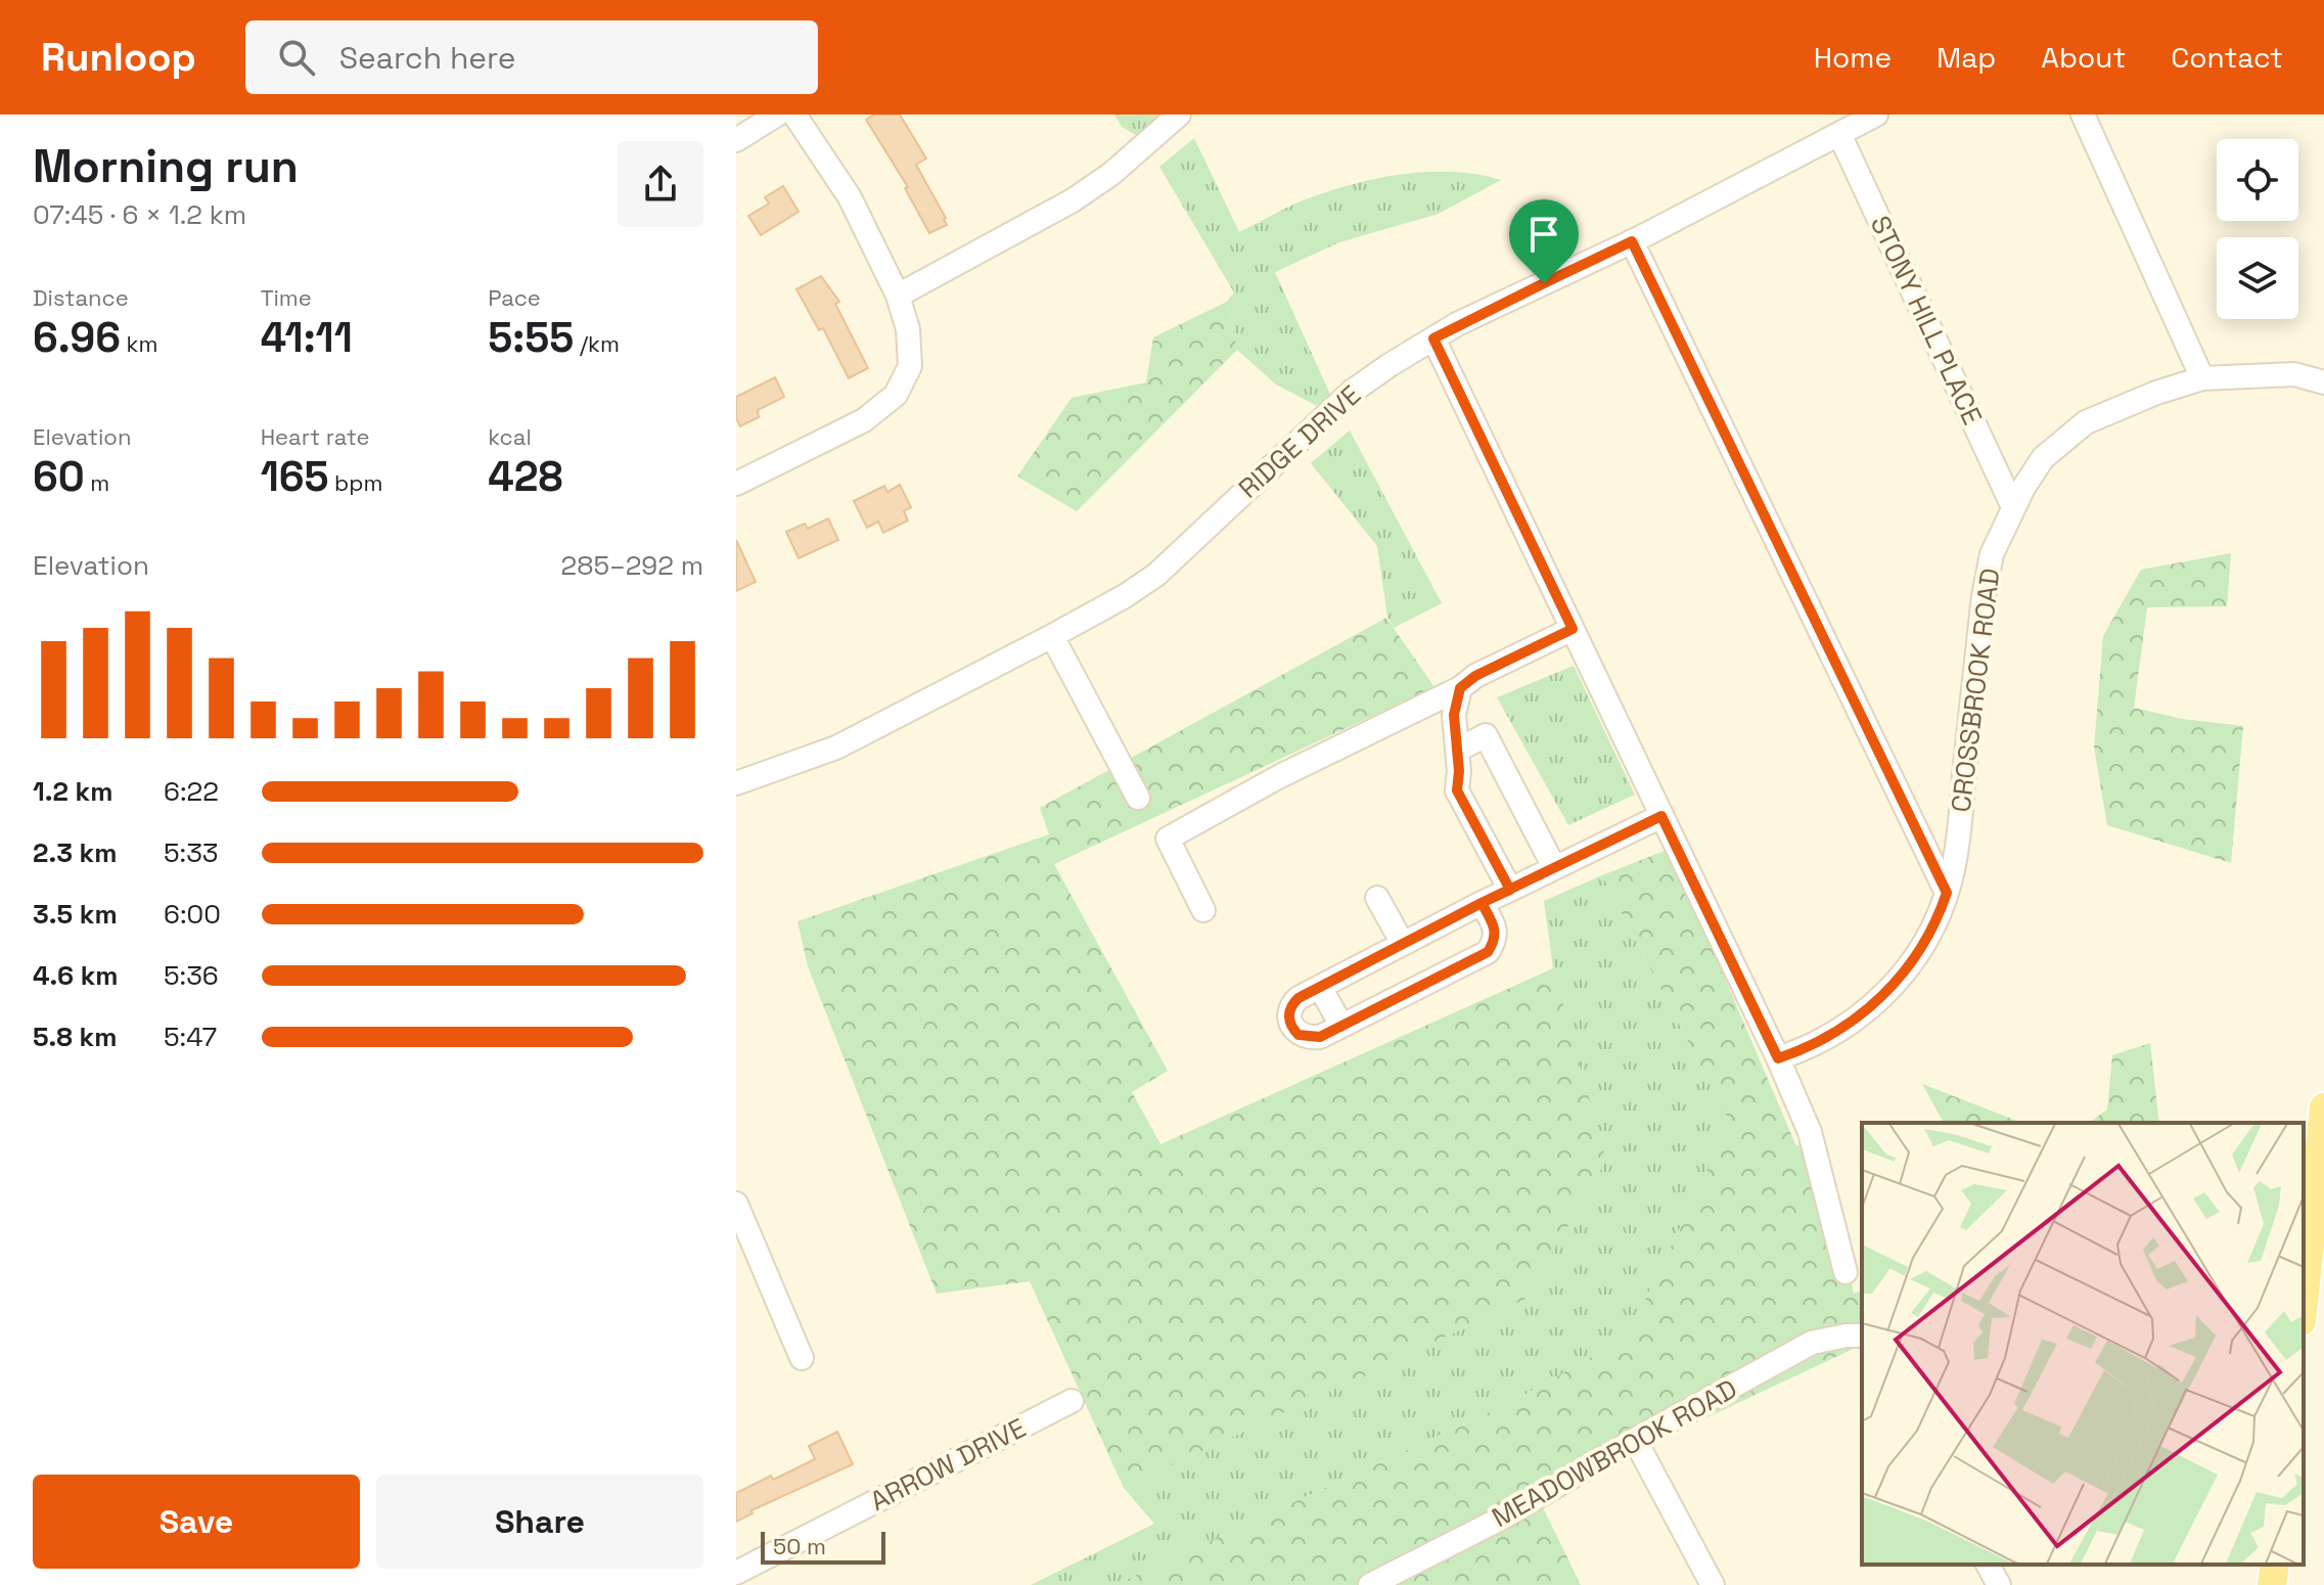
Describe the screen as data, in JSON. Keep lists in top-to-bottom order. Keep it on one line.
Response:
{"streets":{"street":["STONY HILL PLACE","RIDGE DRIVE","CROSSBROOK ROAD","MEADOWBROOK ROAD","ARROW DRIVE"]},"crossings":[["STONY HILL PLACE","RIDGE DRIVE"],["STONY HILL PLACE","CROSSBROOK ROAD"]],"scale_bar":"50 m","page":{"header":"Runloop","search":"Search here","nav":["Home","Map","About","Contact"],"heading":["Morning run","07:45 · 6 × 1.2 km"],"stats":[["Distance","6.96 km"],["Time","41:11"],["Pace","5:55 /km"],["Elevation","60 m"],["Heart rate","165 bpm"],["kcal","428"]],"chart":["Elevation","285–292 m"],"list":[{"name":"1.2 km","note":"6:22"},{"name":"2.3 km","note":"5:33"},{"name":"3.5 km","note":"6:00"},{"name":"4.6 km","note":"5:36"},{"name":"5.8 km","note":"5:47"}],"buttons":["Save","Share"],"scale":"50 m"}}
